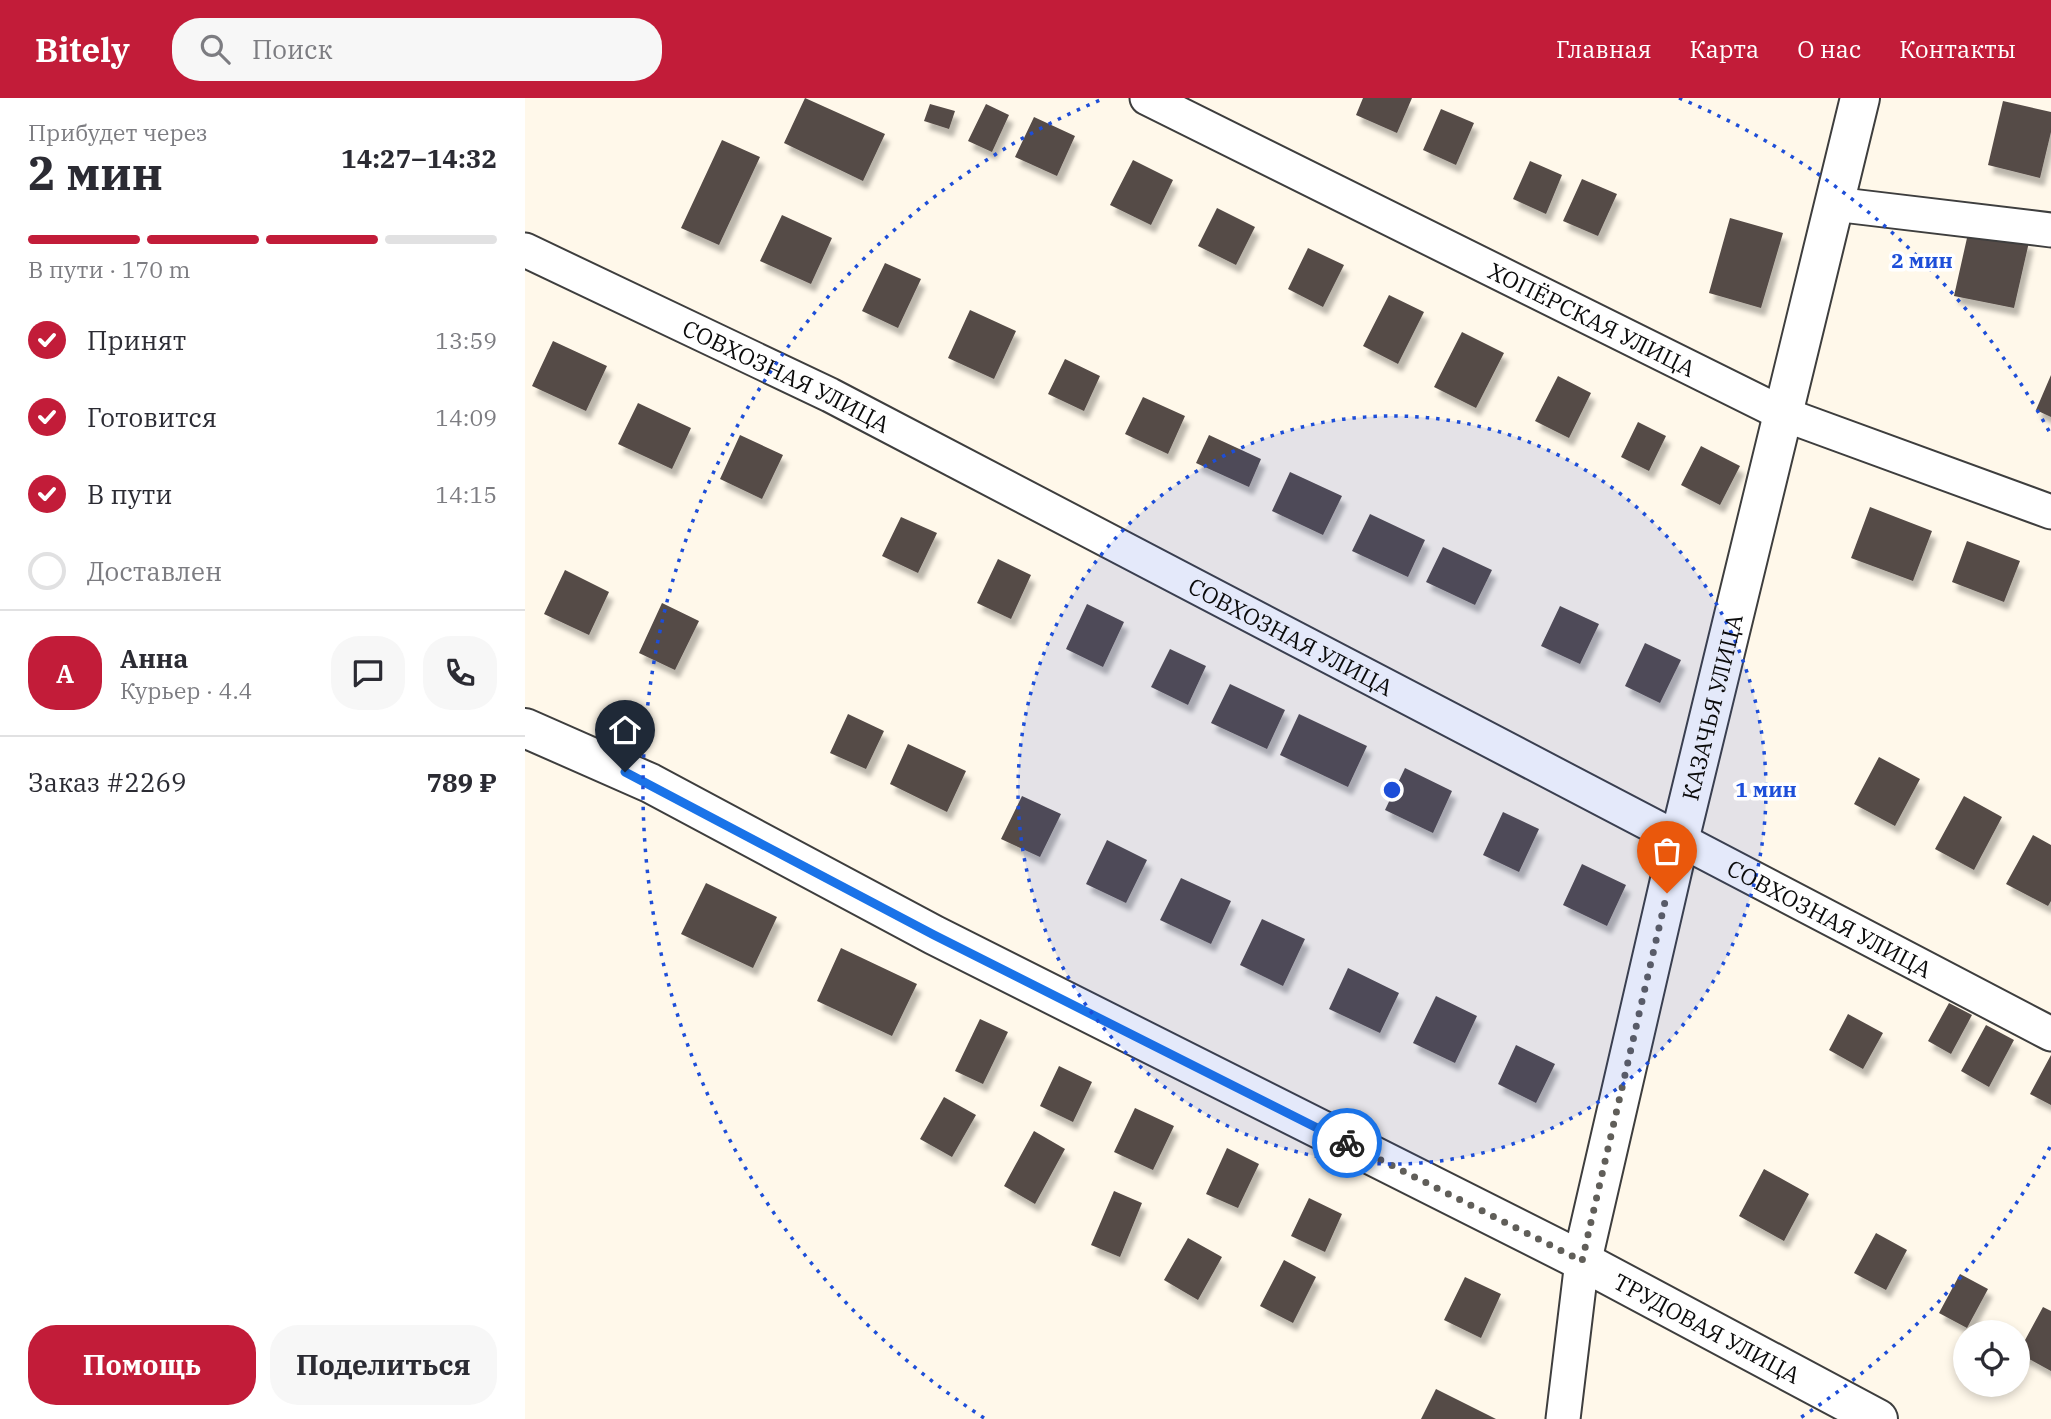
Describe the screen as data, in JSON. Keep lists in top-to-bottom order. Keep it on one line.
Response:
{"streets":{"street":["ХОПЁРСКАЯ УЛИЦА","СОВХОЗНАЯ УЛИЦА","КАЗАЧЬЯ УЛИЦА","ТРУДОВАЯ УЛИЦА"]},"crossings":[["ХОПЁРСКАЯ УЛИЦА","КАЗАЧЬЯ УЛИЦА"],["СОВХОЗНАЯ УЛИЦА","КАЗАЧЬЯ УЛИЦА"],["КАЗАЧЬЯ УЛИЦА","ТРУДОВАЯ УЛИЦА"]],"page":{"header":"Bitely","search":"Поиск","nav":["Главная","Карта","О нас","Контакты"],"heading":["2 мин","Прибудет через","14:27–14:32"],"panel":["Анна","Курьер · 4.4","Заказ #2269","789 ₽"],"bar":"В пути · 170 m","list":[["Принят","13:59"],["Готовится","14:09"],["В пути","14:15"],"Доставлен"],"round":"А","buttons":["Помощь","Поделиться"]},"rings":["2 мин","1 мин"]}
